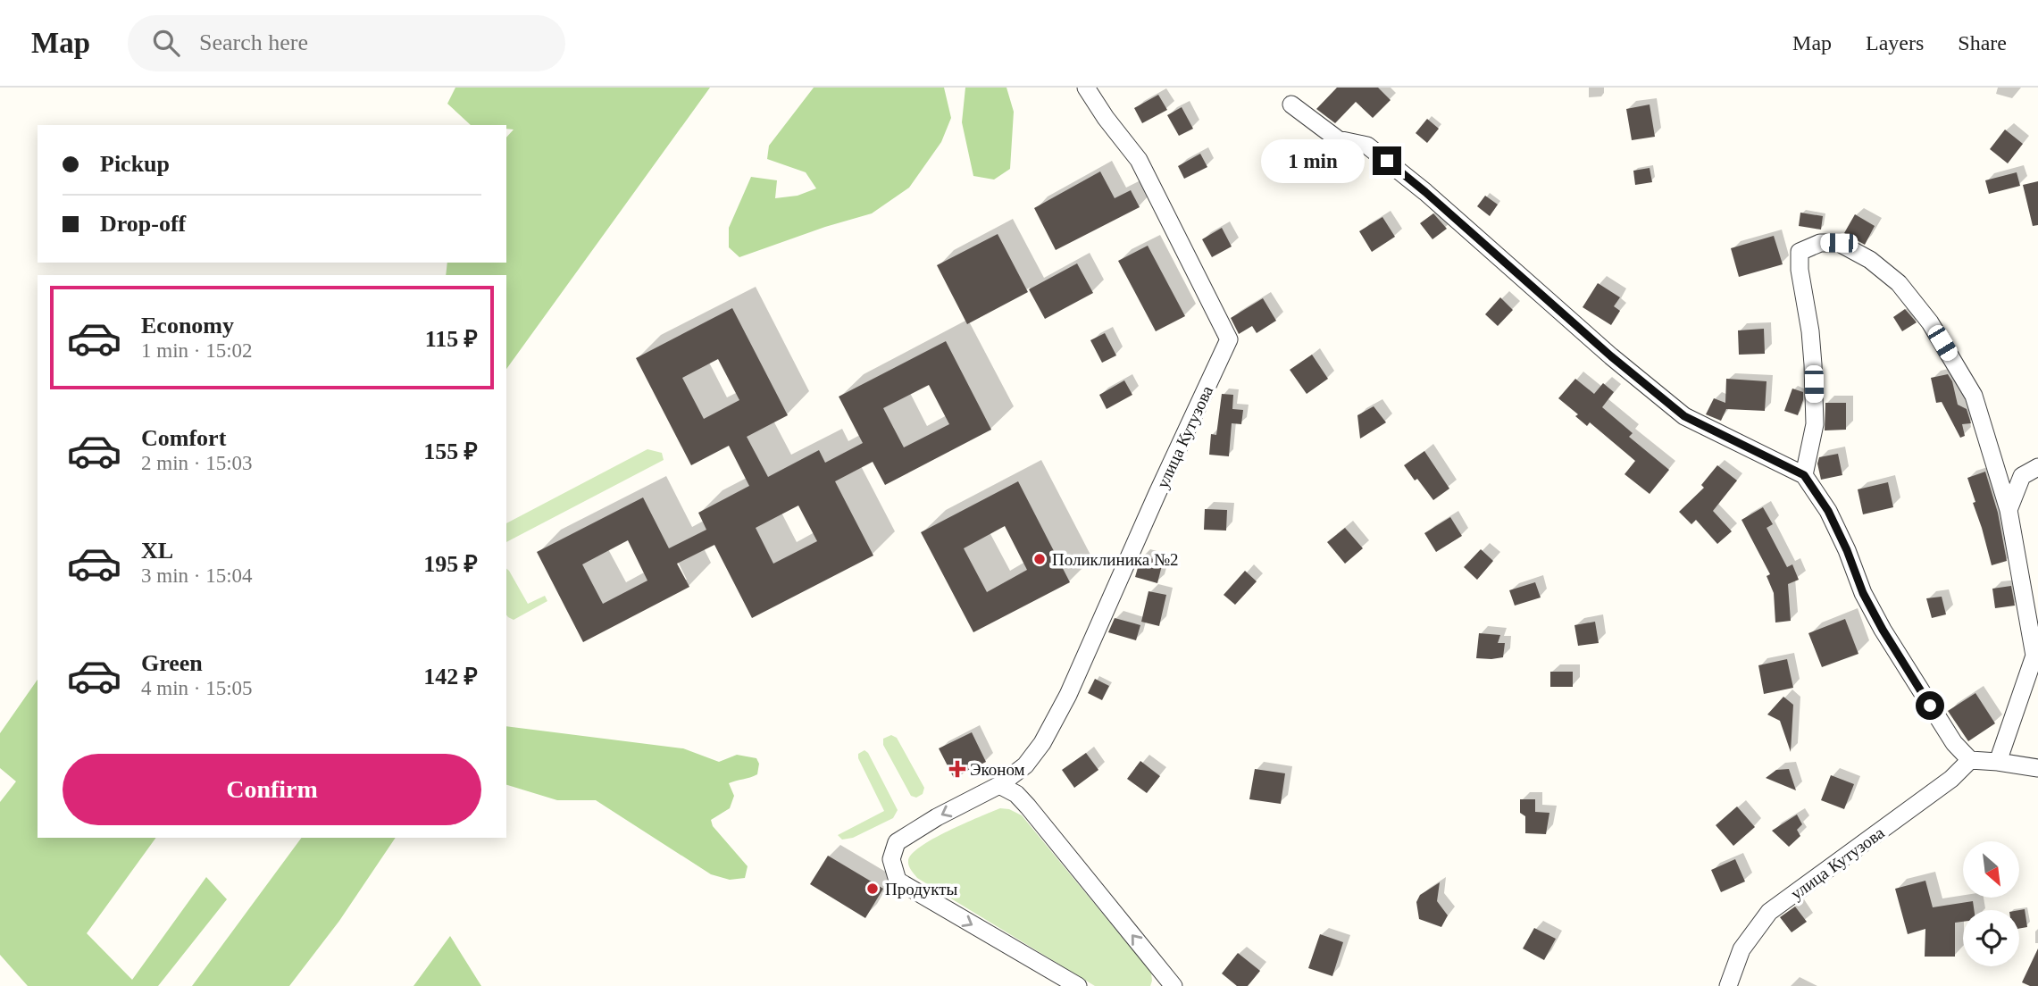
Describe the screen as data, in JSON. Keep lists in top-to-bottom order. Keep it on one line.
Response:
{"streets":{"street":["улица Кутузова"]},"places":{"other":["Поликлиника №2","Продукты"],"health":["Эконом"]},"north":"bottom right","page":{"header":"Map","search":"Search here","nav":["Map","Layers","Share"],"banner":["Pickup","Drop-off"],"bubble":"1 min","list":[{"name":"Economy","note":"1 min · 15:02","value":"115 ₽"},{"name":"Comfort","note":"2 min · 15:03","value":"155 ₽"},{"name":"XL","note":"3 min · 15:04","value":"195 ₽"},{"name":"Green","note":"4 min · 15:05","value":"142 ₽"}],"buttons":"Confirm"}}
